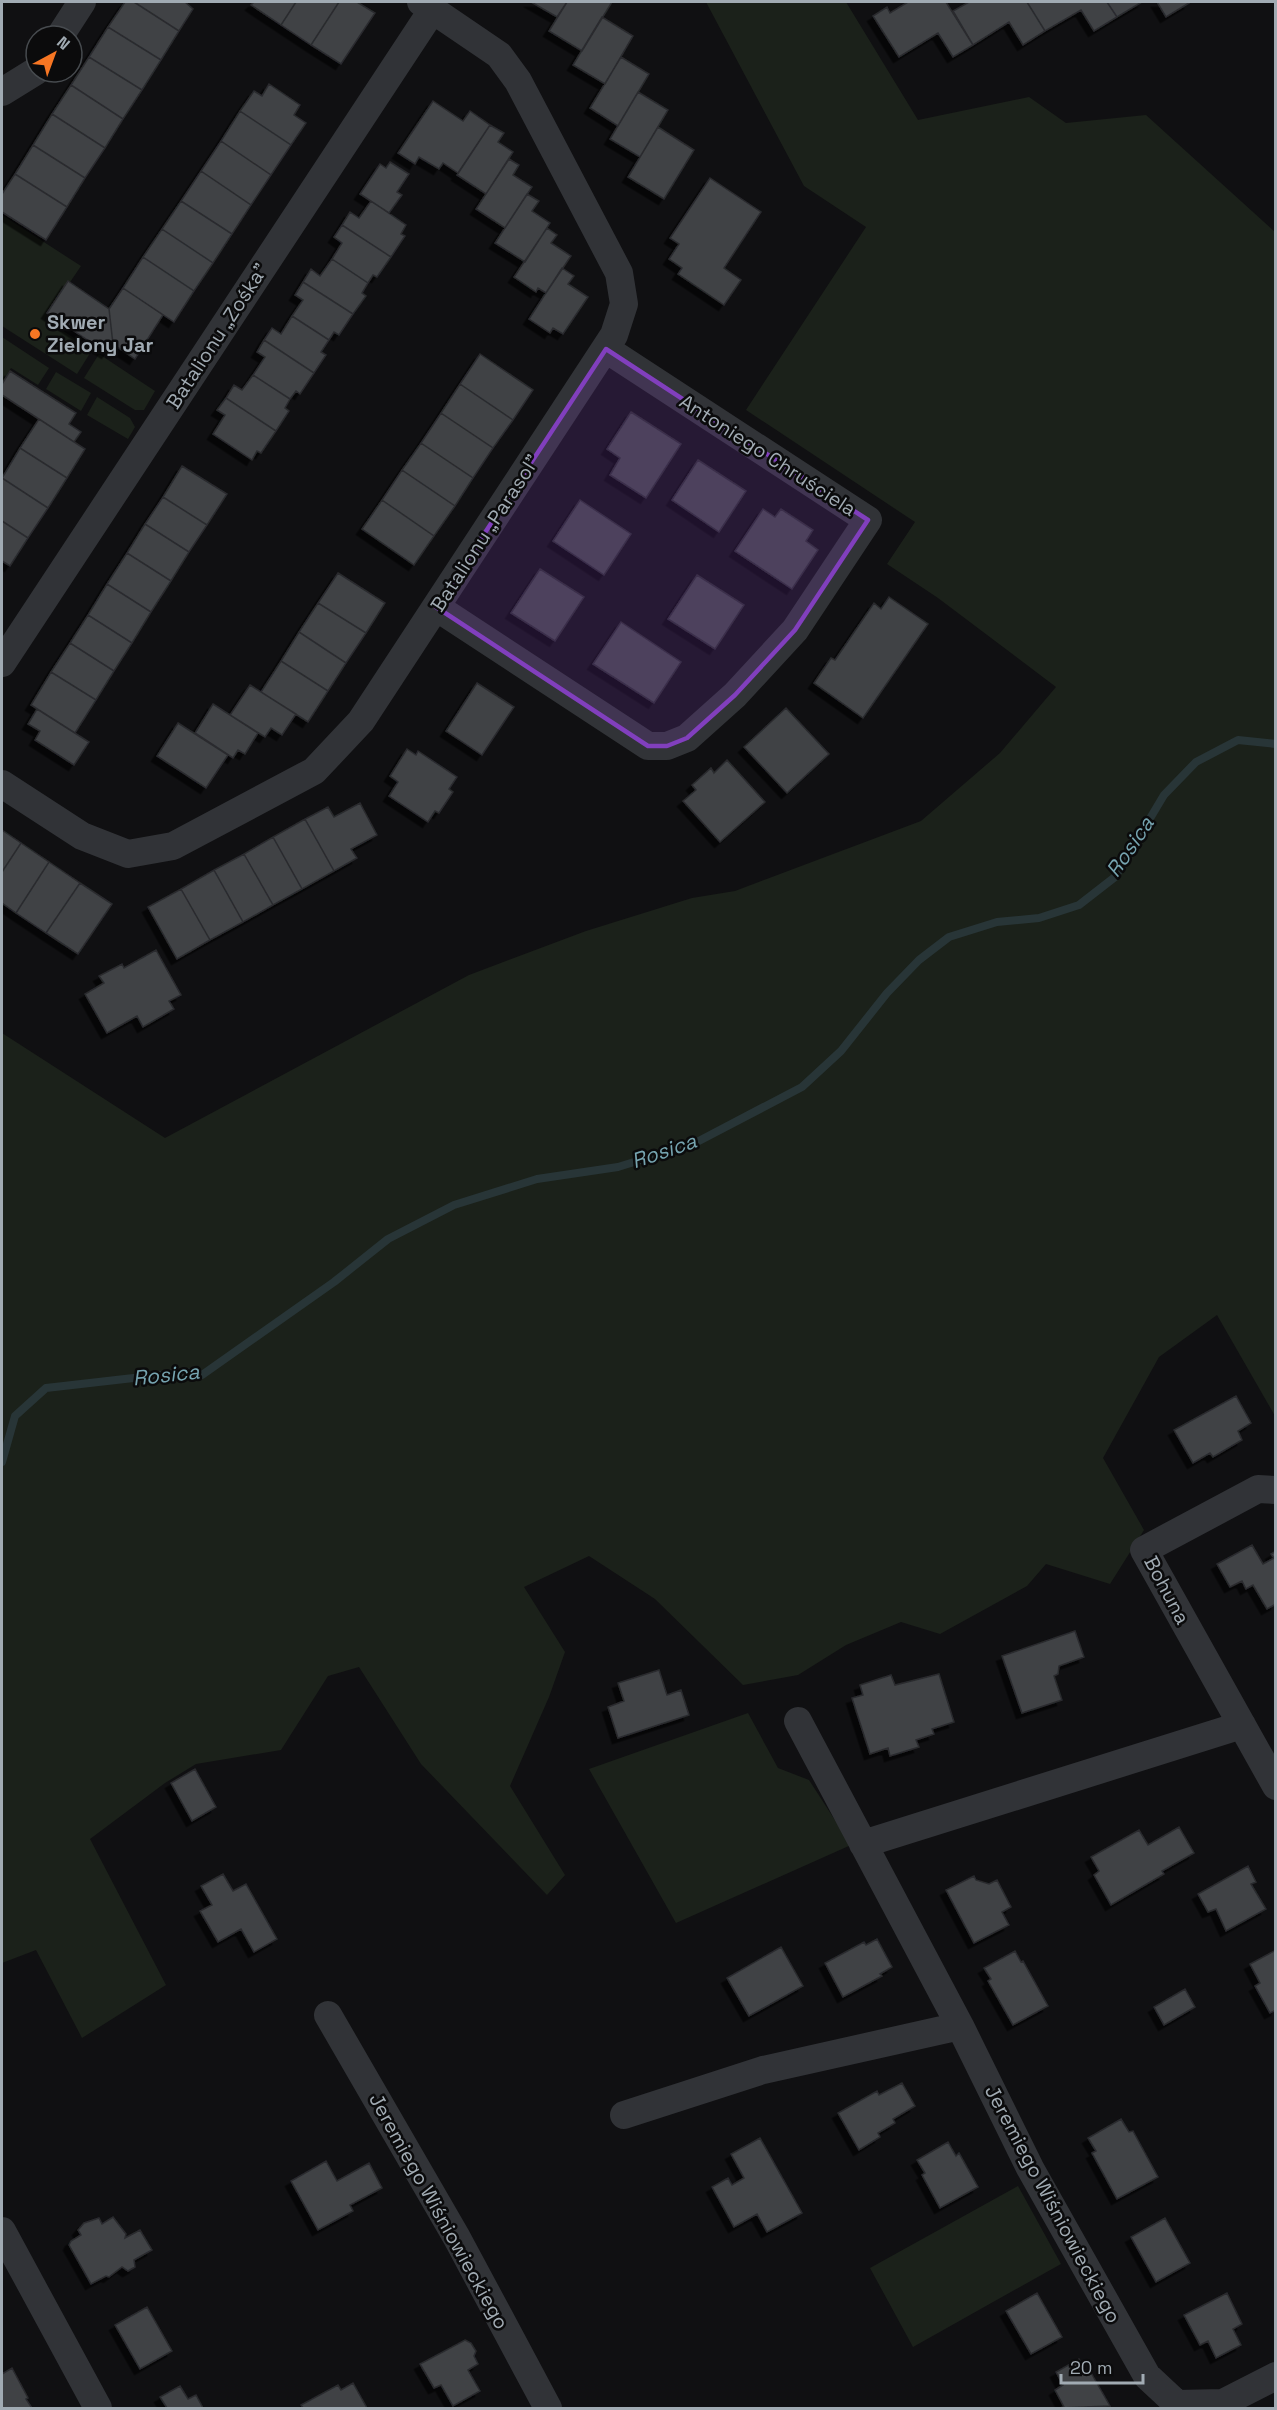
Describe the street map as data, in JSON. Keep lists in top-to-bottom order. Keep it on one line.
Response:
{"streets":{"street":["Batalionu „Zośka”","Antoniego Chruściela","Batalionu „Parasol”","Bohuna","Jeremiego Wiśniowieckiego"]},"crossings":[["Batalionu „Zośka”","Batalionu „Parasol”"],["Antoniego Chruściela","Batalionu „Parasol”"]],"water":["Rosica"],"places":["Skwer Zielony Jar"],"scale_bar":"20 m","north":"top right"}
